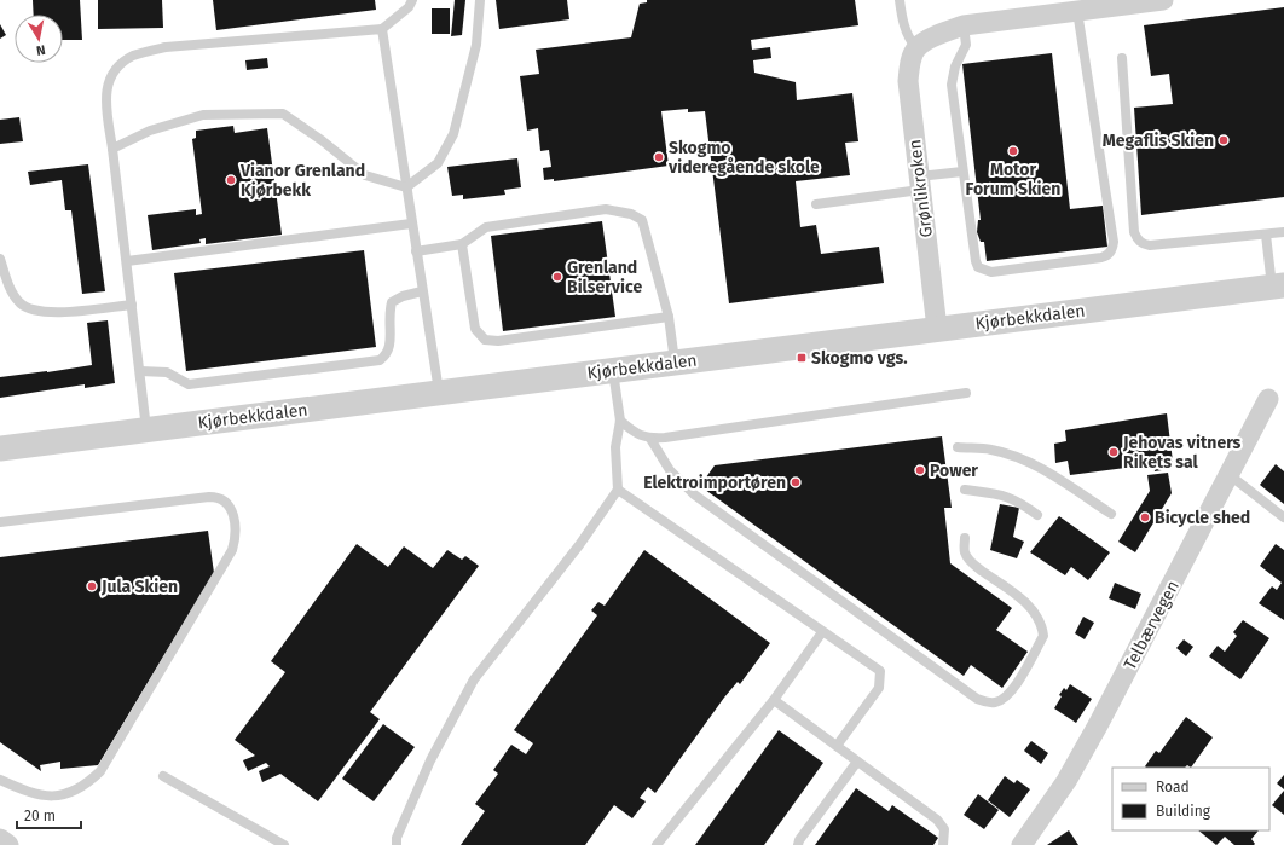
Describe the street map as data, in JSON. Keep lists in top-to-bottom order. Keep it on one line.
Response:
{"streets":{"street":["Grønlikroken","Kjørbekkdalen","Telbærvegen"]},"crossings":[["Grønlikroken","Kjørbekkdalen"]],"places":{"other":["Megaflis Skien","Motor Forum Skien","Skogmo videregående skole","Vianor Grenland Kjørbekk","Grenland Bilservice","Jehovas vitners Rikets sal","Power","Elektroimportøren","Bicycle shed","Jula Skien"],"transit":["Skogmo vgs."]},"legend":["Road","Building"],"scale_bar":"20 m","north":"bottom"}
